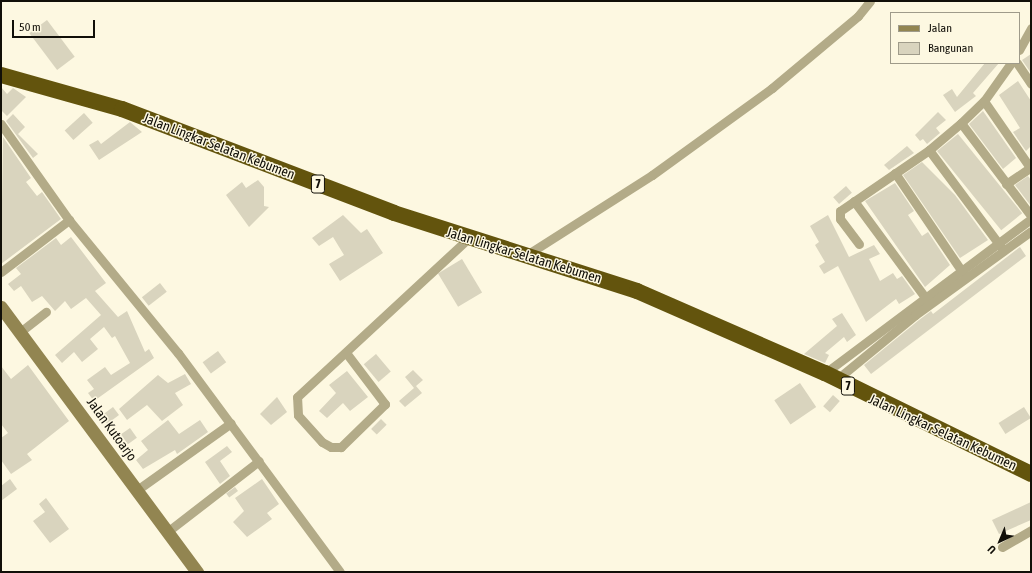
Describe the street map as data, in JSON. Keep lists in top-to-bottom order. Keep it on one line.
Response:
{"streets":{"highway":["Jalan Lingkar Selatan Kebumen","7"],"main road":["Jalan Kutoarjo"]},"legend":["Jalan","Bangunan"],"scale_bar":"50 m","north":"bottom left"}
